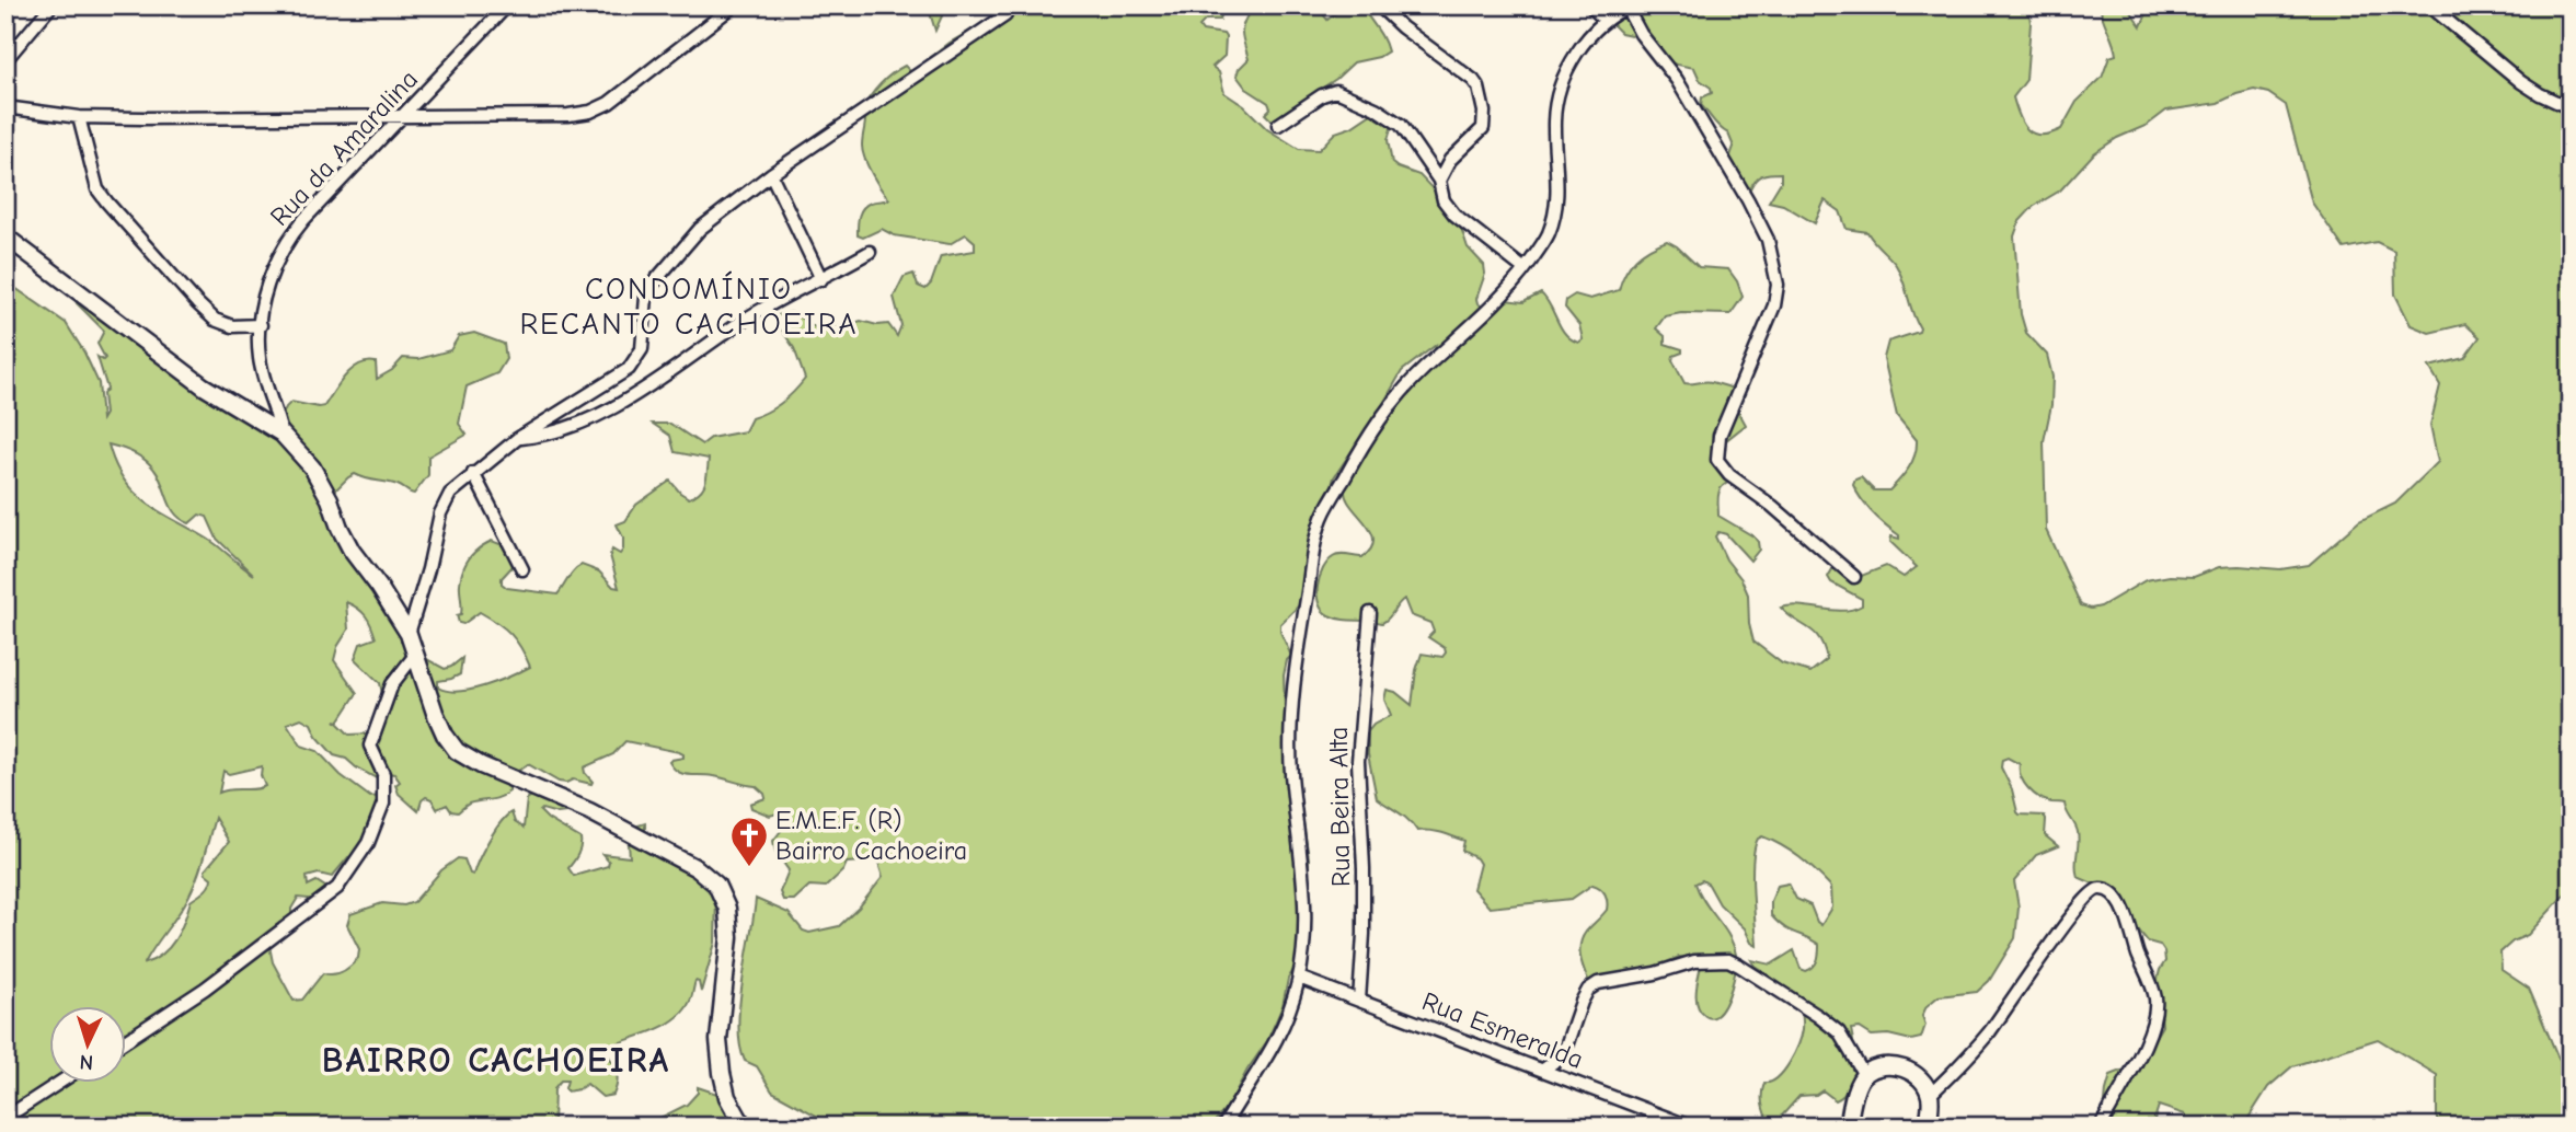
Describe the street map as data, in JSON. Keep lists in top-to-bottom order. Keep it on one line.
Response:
{"streets":{"street":["Rua da Amaralina","Rua Beira Alta","Rua Esmeralda"]},"crossings":[["Rua Beira Alta","Rua Esmeralda"]],"districts":["CONDOMÍNIO RECANTO CACHOEIRA","BAIRRO CACHOEIRA"],"places":{"church":["E.M.E.F. (R) Bairro Cachoeira"]},"north":"bottom"}
